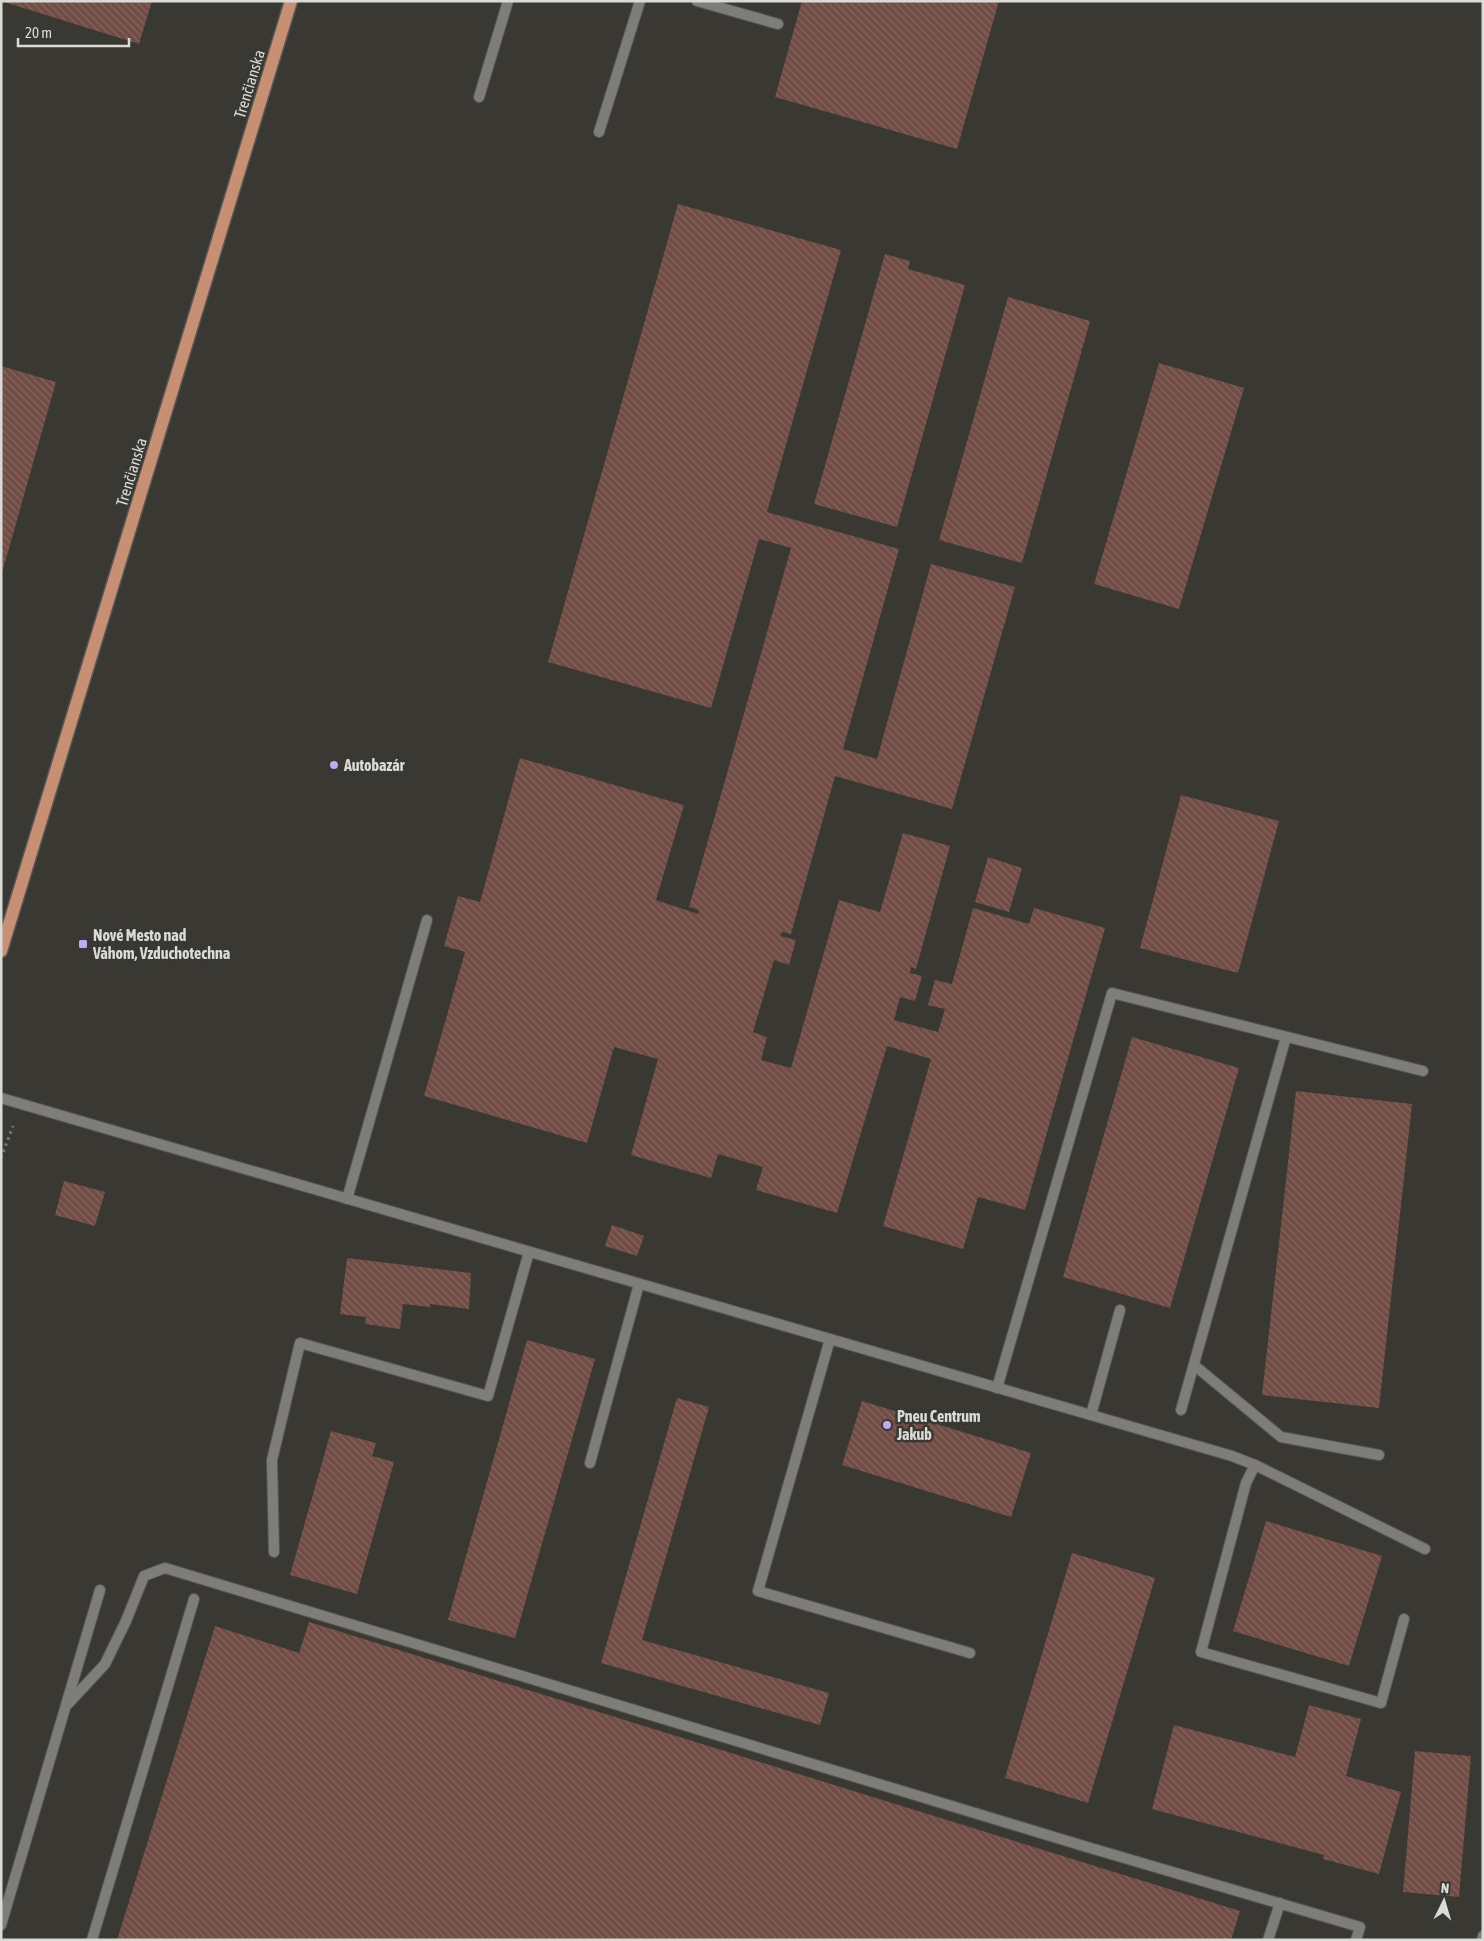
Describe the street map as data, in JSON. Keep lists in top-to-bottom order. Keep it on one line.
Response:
{"streets":{"main road":["Trenčianska"]},"places":{"other":["Autobazár","Pneu Centrum Jakub"],"transit":["Nové Mesto nad Váhom, Vzduchotechna"]},"scale_bar":"20 m","north":"top"}
